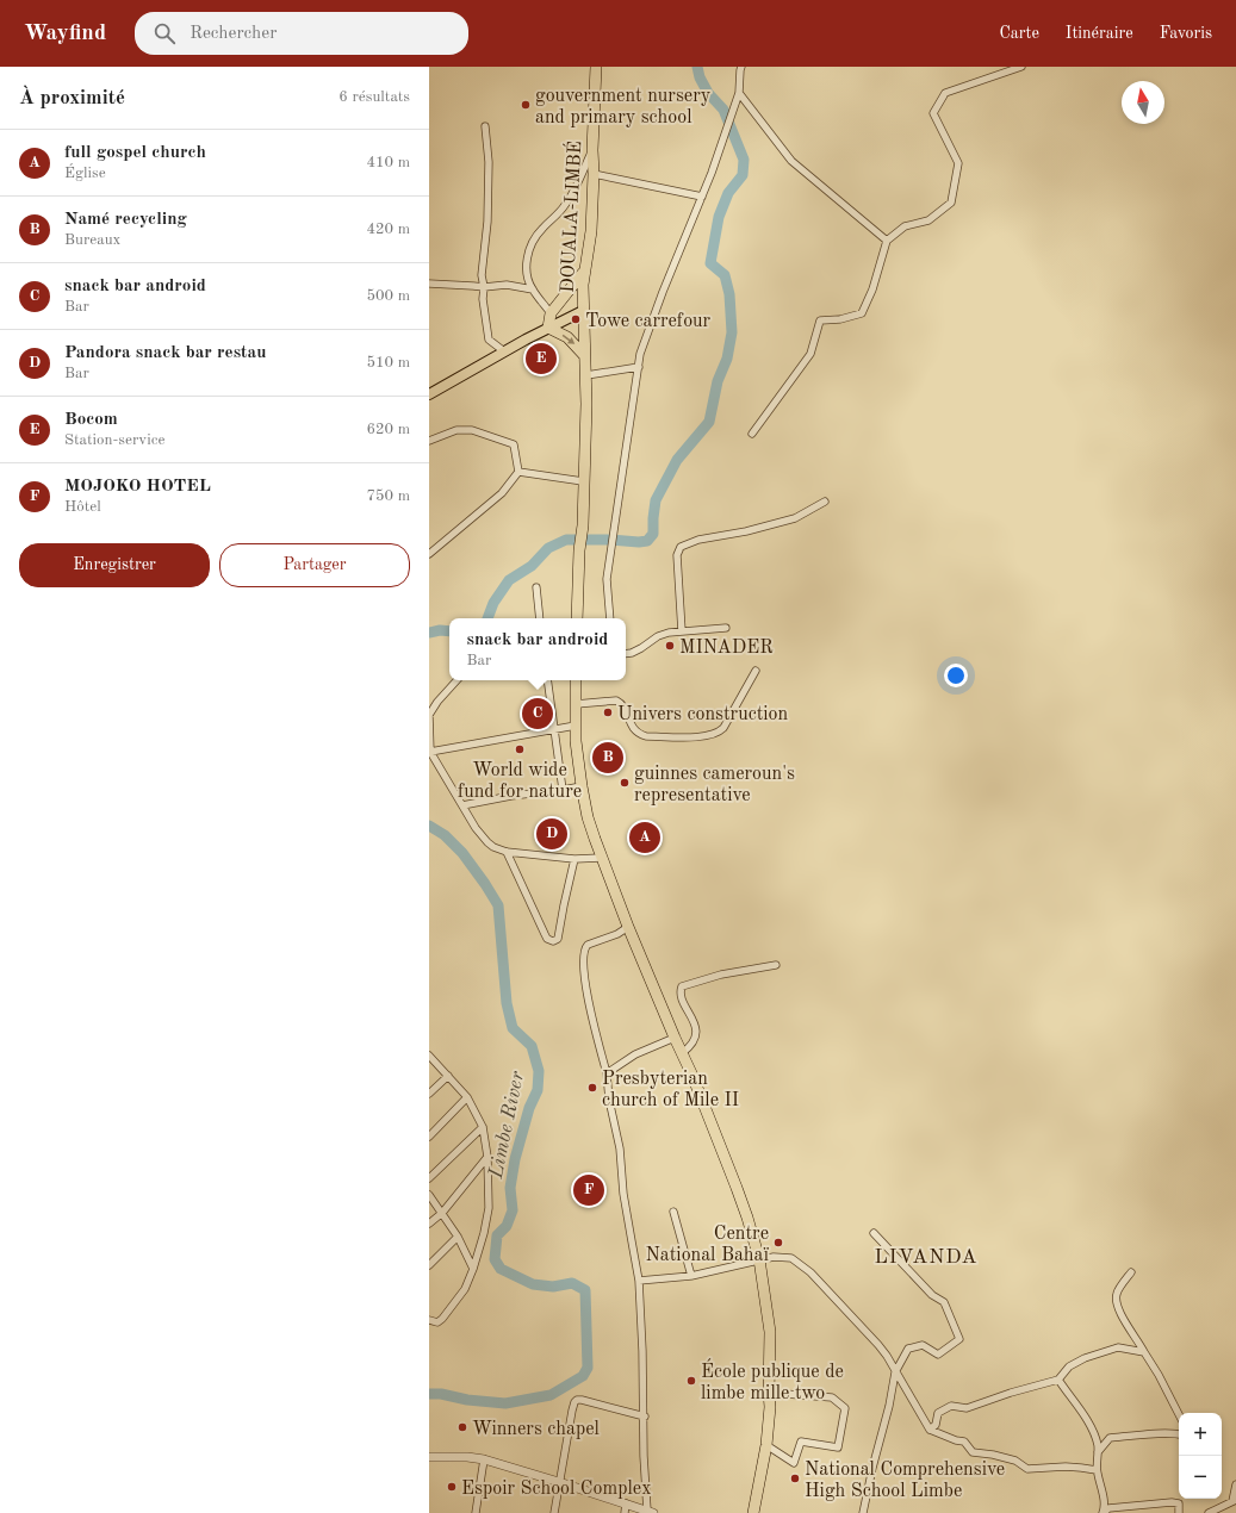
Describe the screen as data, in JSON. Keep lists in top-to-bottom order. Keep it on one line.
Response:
{"streets":{"highway":["DOUALA-LIMBÉ"]},"districts":["LIVANDA"],"water":["Limbe River"],"places":["gouvernment nursery and primary school","Towe carrefour","MINADER","Univers construction","World wide fund for nature","guinnes cameroun's representative","Presbyterian church of Mile II","Centre National Bahaï","École publique de limbe mille two","Winners chapel","National Comprehensive High School Limbe","Espoir School Complex"],"north":"top","page":{"header":"Wayfind","search":"Rechercher","nav":["Carte","Itinéraire","Favoris"],"heading":["À proximité","6 résultats"],"list":[{"mark":"A","name":"full gospel church","note":"Église","value":"410 m"},{"mark":"B","name":"Namé recycling","note":"Bureaux","value":"420 m"},{"mark":"C","name":"snack bar android","note":"Bar","value":"500 m"},{"mark":"D","name":"Pandora snack bar restau","note":"Bar","value":"510 m"},{"mark":"E","name":"Bocom","note":"Station-service","value":"620 m"},{"mark":"F","name":"MOJOKO HOTEL","note":"Hôtel","value":"750 m"}],"pins":["E","C","B","D","A","F"],"buttons":["Enregistrer","Partager"],"popup":["snack bar android","Bar"],"map_buttons":["+","−"]}}
